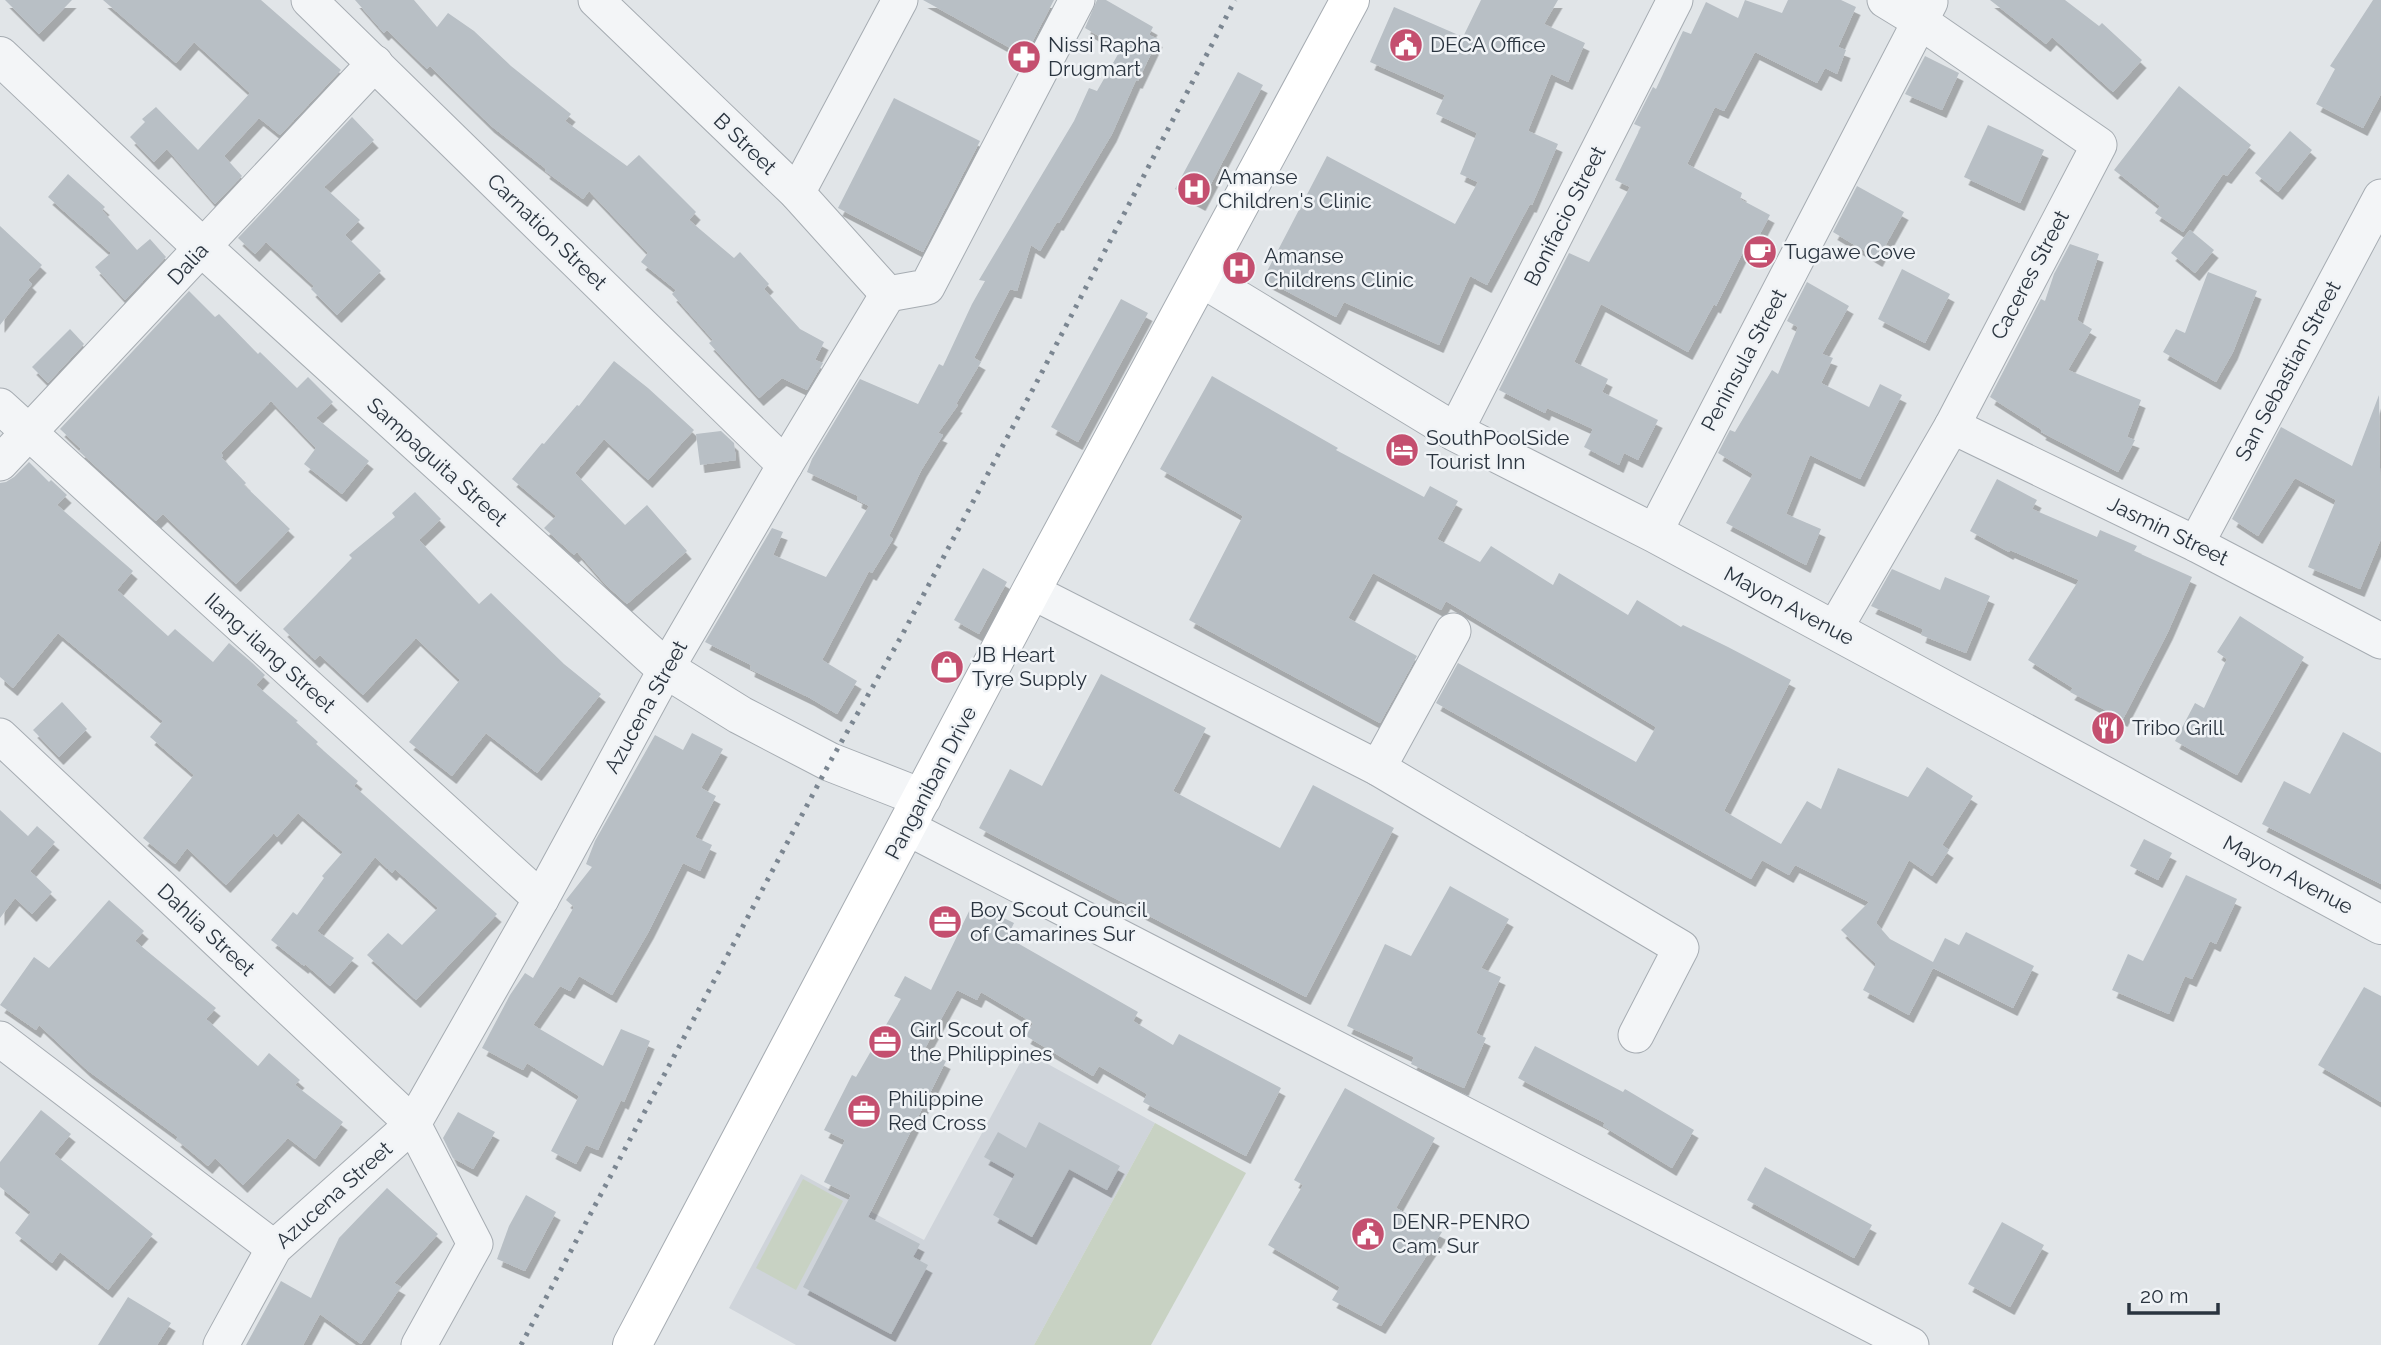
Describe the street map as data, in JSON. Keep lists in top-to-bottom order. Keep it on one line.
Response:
{"streets":{"main road":["Panganiban Drive"],"street":["B Street","Bonifacio Street","Carnation Street","Dalia","Caceres Street","Peninsula Street","San Sebastian Street","Sampaguita Street","Jasmin Street","Mayon Avenue","Ilang-ilang Street","Azucena Street","Dahlia Street"]},"crossings":[["B Street","Azucena Street"],["Bonifacio Street","Mayon Avenue"],["Carnation Street","Dalia"],["Carnation Street","Azucena Street"],["Dalia","Sampaguita Street"],["Dalia","Ilang-ilang Street"],["Caceres Street","Peninsula Street"],["Caceres Street","Jasmin Street"],["Caceres Street","Mayon Avenue"],["Peninsula Street","Mayon Avenue"],["San Sebastian Street","Jasmin Street"],["Sampaguita Street","Azucena Street"],["Sampaguita Street","Panganiban Drive"],["Mayon Avenue","Panganiban Drive"],["Ilang-ilang Street","Azucena Street"],["Azucena Street","Dahlia Street"]],"places":{"public building":["DECA Office","DENR-PENRO Cam. Sur"],"pharmacy":["Nissi Rapha Drugmart"],"hospital":["Amanse Children's Clinic","Amanse Childrens Clinic"],"cafe":["Tugawe Cove"],"hotel":["SouthPoolSide Tourist Inn"],"shop":["JB Heart Tyre Supply"],"restaurant":["Tribo Grill"],"office":["Boy Scout Council of Camarines Sur","Girl Scout of the Philippines","Philippine Red Cross"]},"scale_bar":"20 m"}
